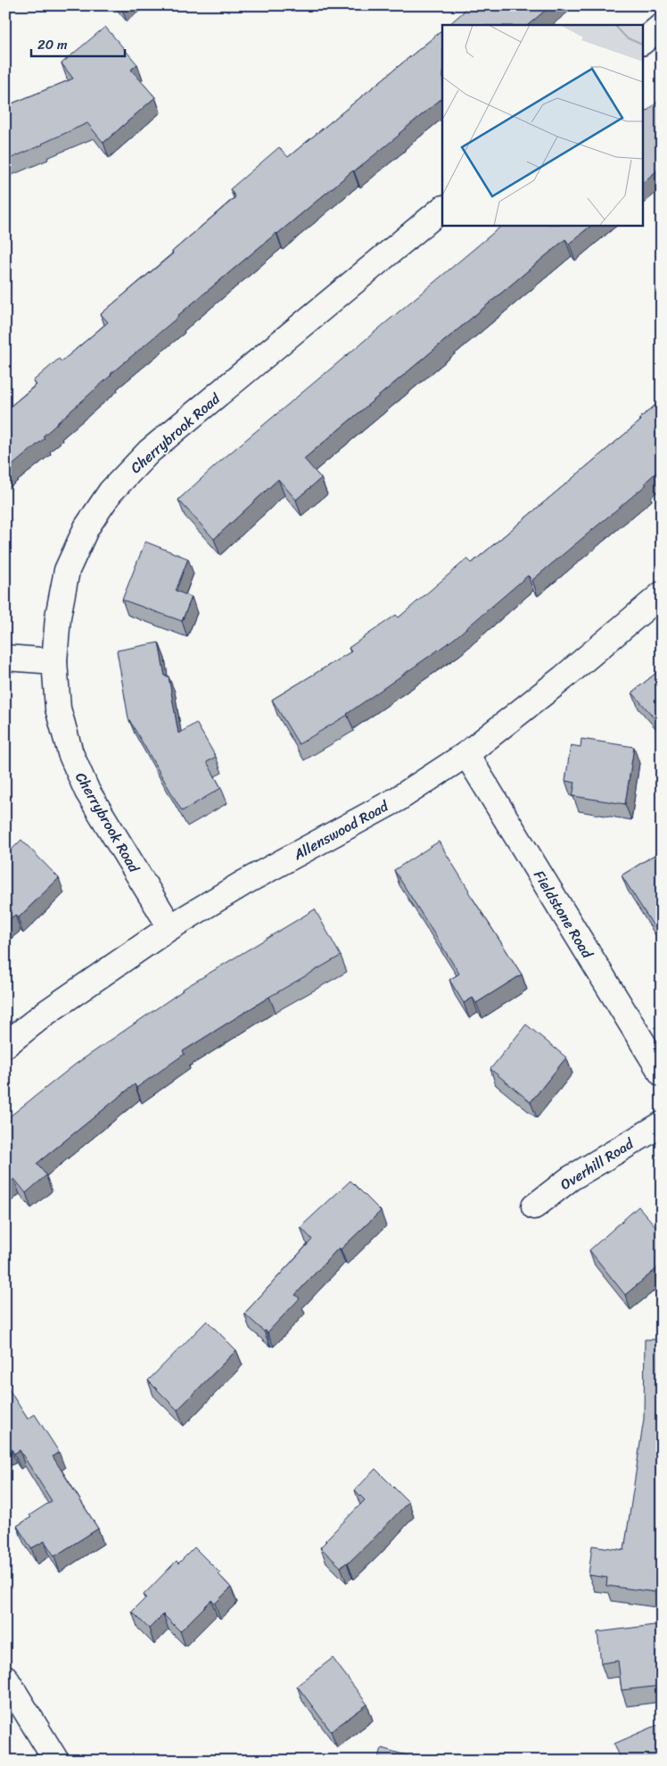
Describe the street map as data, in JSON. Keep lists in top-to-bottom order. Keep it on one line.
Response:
{"streets":{"street":["Cherrybrook Road","Allenswood Road","Fieldstone Road","Overhill Road"]},"crossings":[["Cherrybrook Road","Allenswood Road"],["Allenswood Road","Fieldstone Road"]],"scale_bar":"20 m"}
